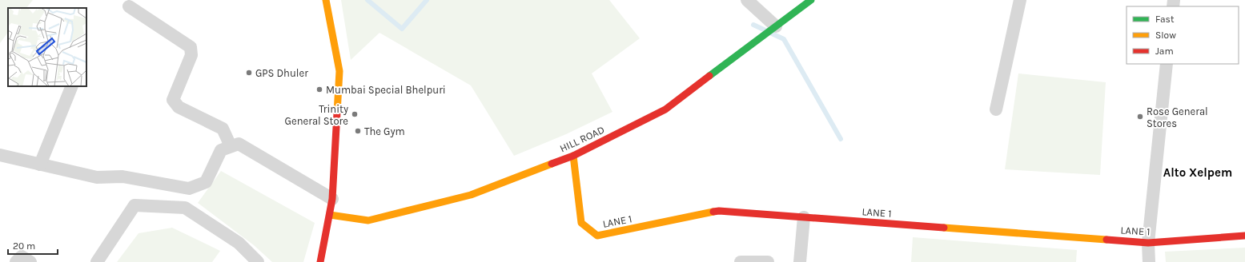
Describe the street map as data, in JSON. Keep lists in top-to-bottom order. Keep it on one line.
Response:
{"streets":{"street":["HILL ROAD","LANE 1"]},"crossings":[["HILL ROAD","LANE 1"]],"districts":["Alto Xelpem"],"places":["GPS Dhuler","Mumbai Special Bhelpuri","Trinity General Store","Rose General Stores","The Gym"],"legend":["Fast","Slow","Jam"],"scale_bar":"20 m"}
